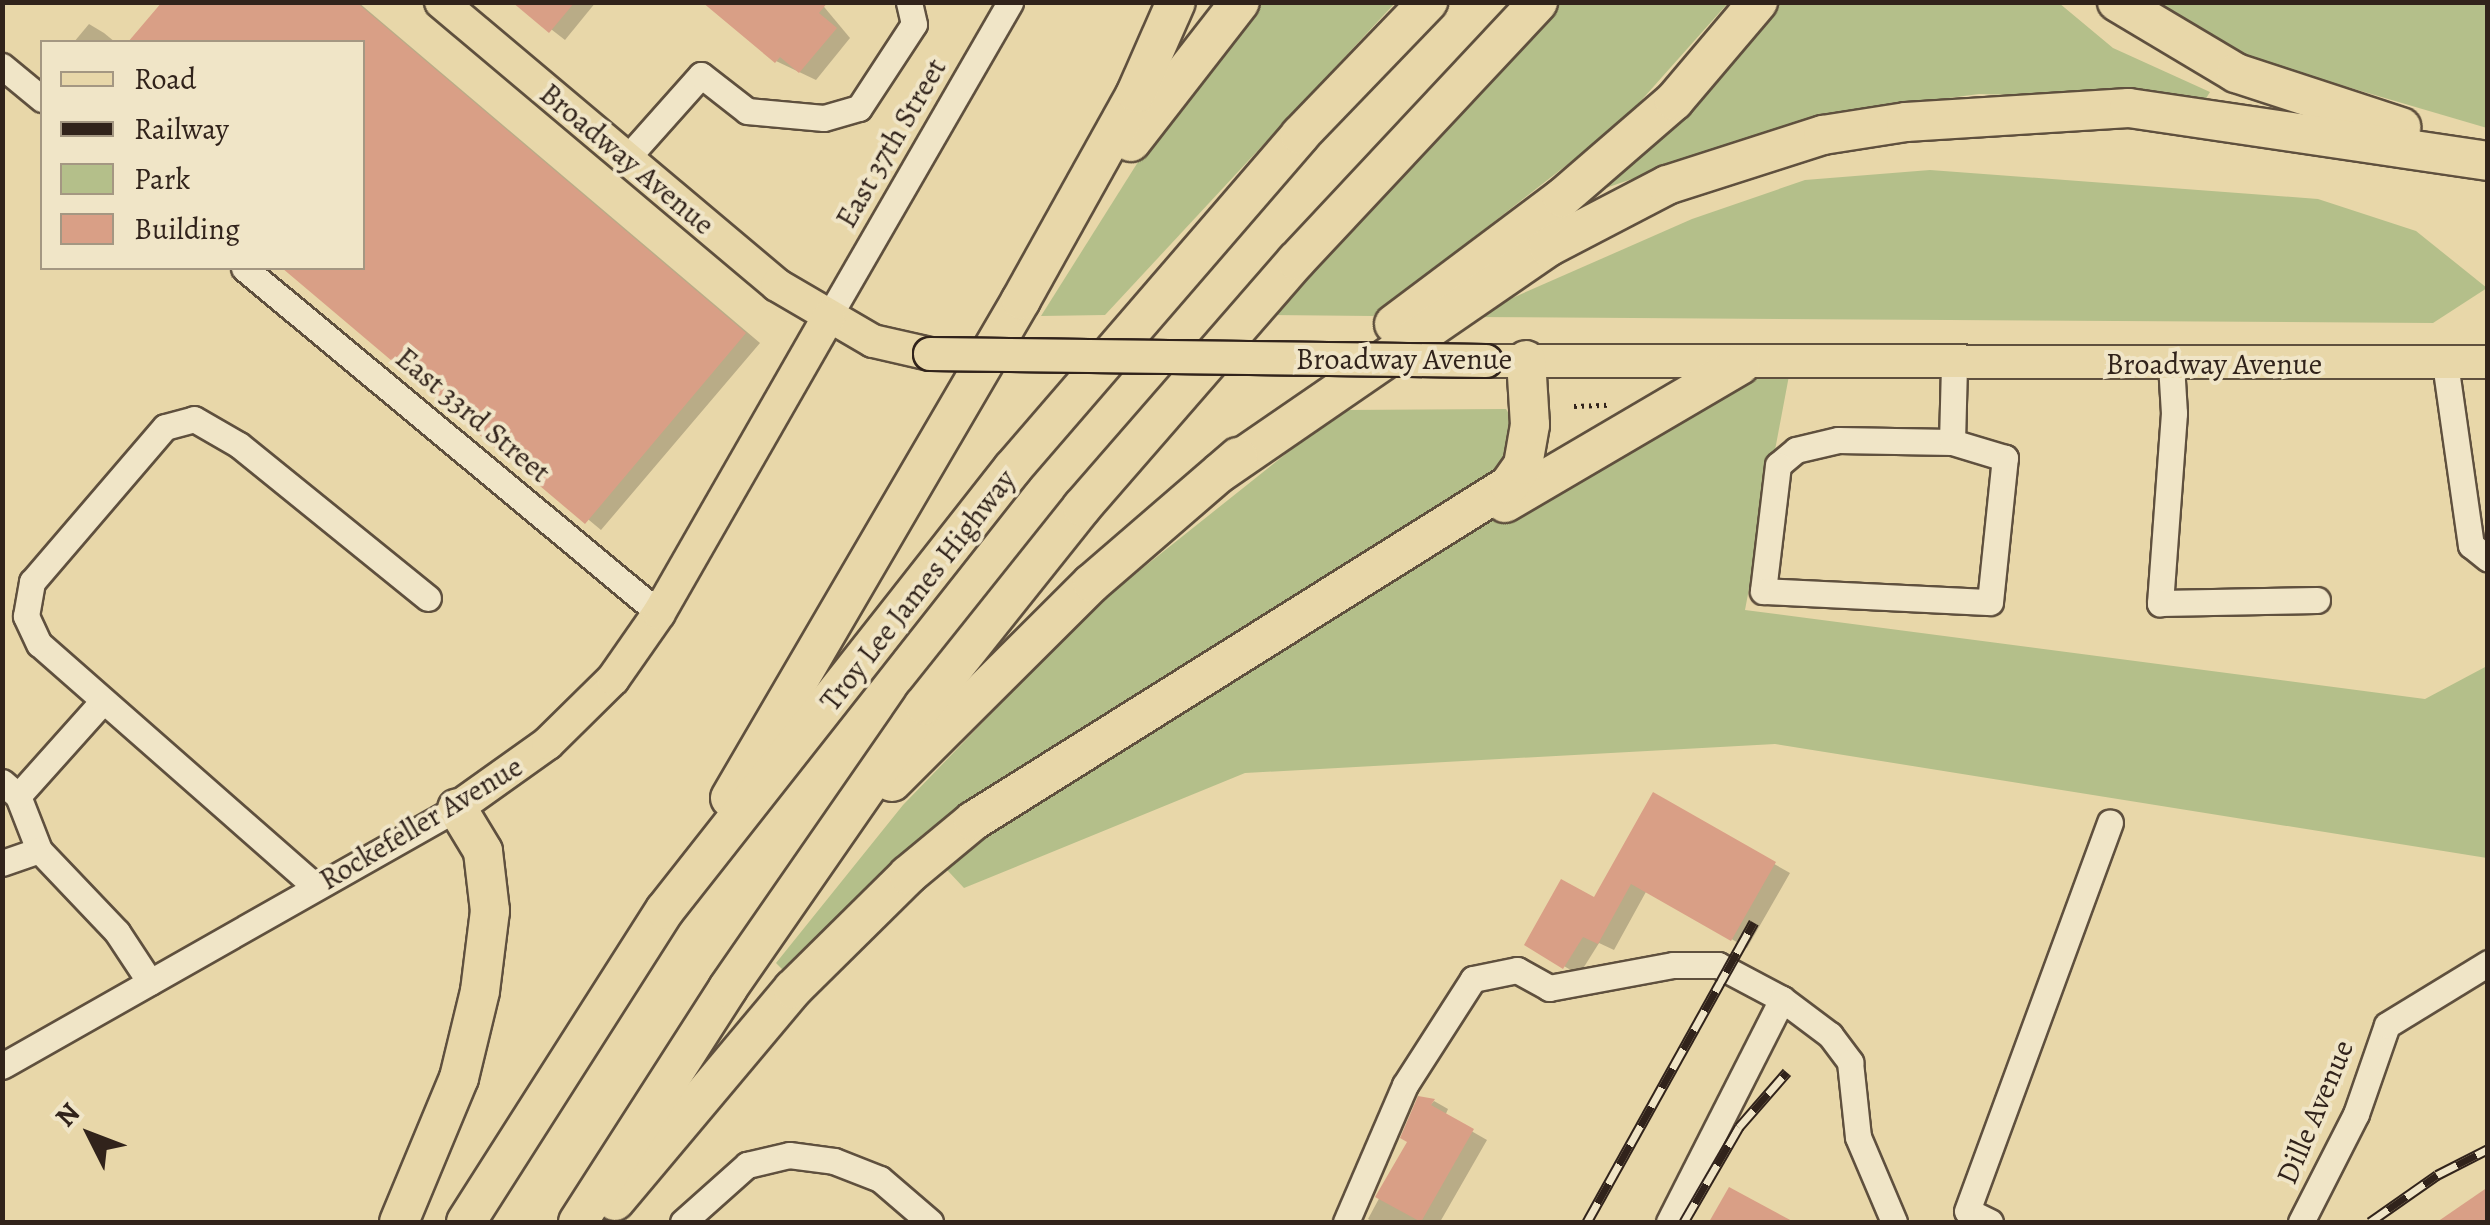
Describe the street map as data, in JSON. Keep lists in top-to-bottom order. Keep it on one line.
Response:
{"streets":{"highway":["Troy Lee James Highway"],"main road":["Broadway Avenue","Rockefeller Avenue"],"street":["East 37th Street","East 33rd Street","Dille Avenue"]},"crossings":[["East 37th Street","Broadway Avenue"],["East 37th Street","Rockefeller Avenue"],["Broadway Avenue","Rockefeller Avenue"],["East 33rd Street","Rockefeller Avenue"]],"legend":["Road","Railway","Park","Building"],"north":"top left"}
